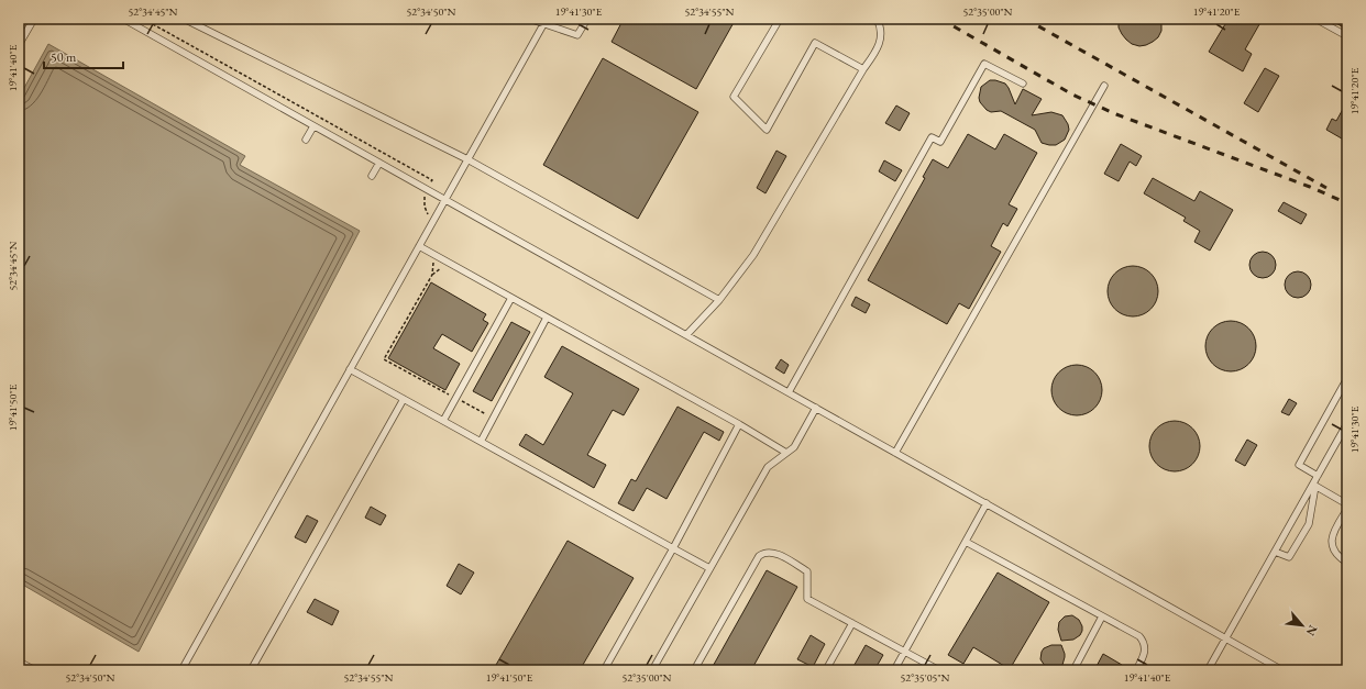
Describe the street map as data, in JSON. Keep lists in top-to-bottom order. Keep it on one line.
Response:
{"scale_bar":"50 m","north":"bottom right","coordinates":["52°34'45\"N","52°34'50\"N","19°41'30\"E","52°34'55\"N","52°35'00\"N","19°41'20\"E","19°41'40\"E","19°41'50\"E","52°35'05\"N"]}
